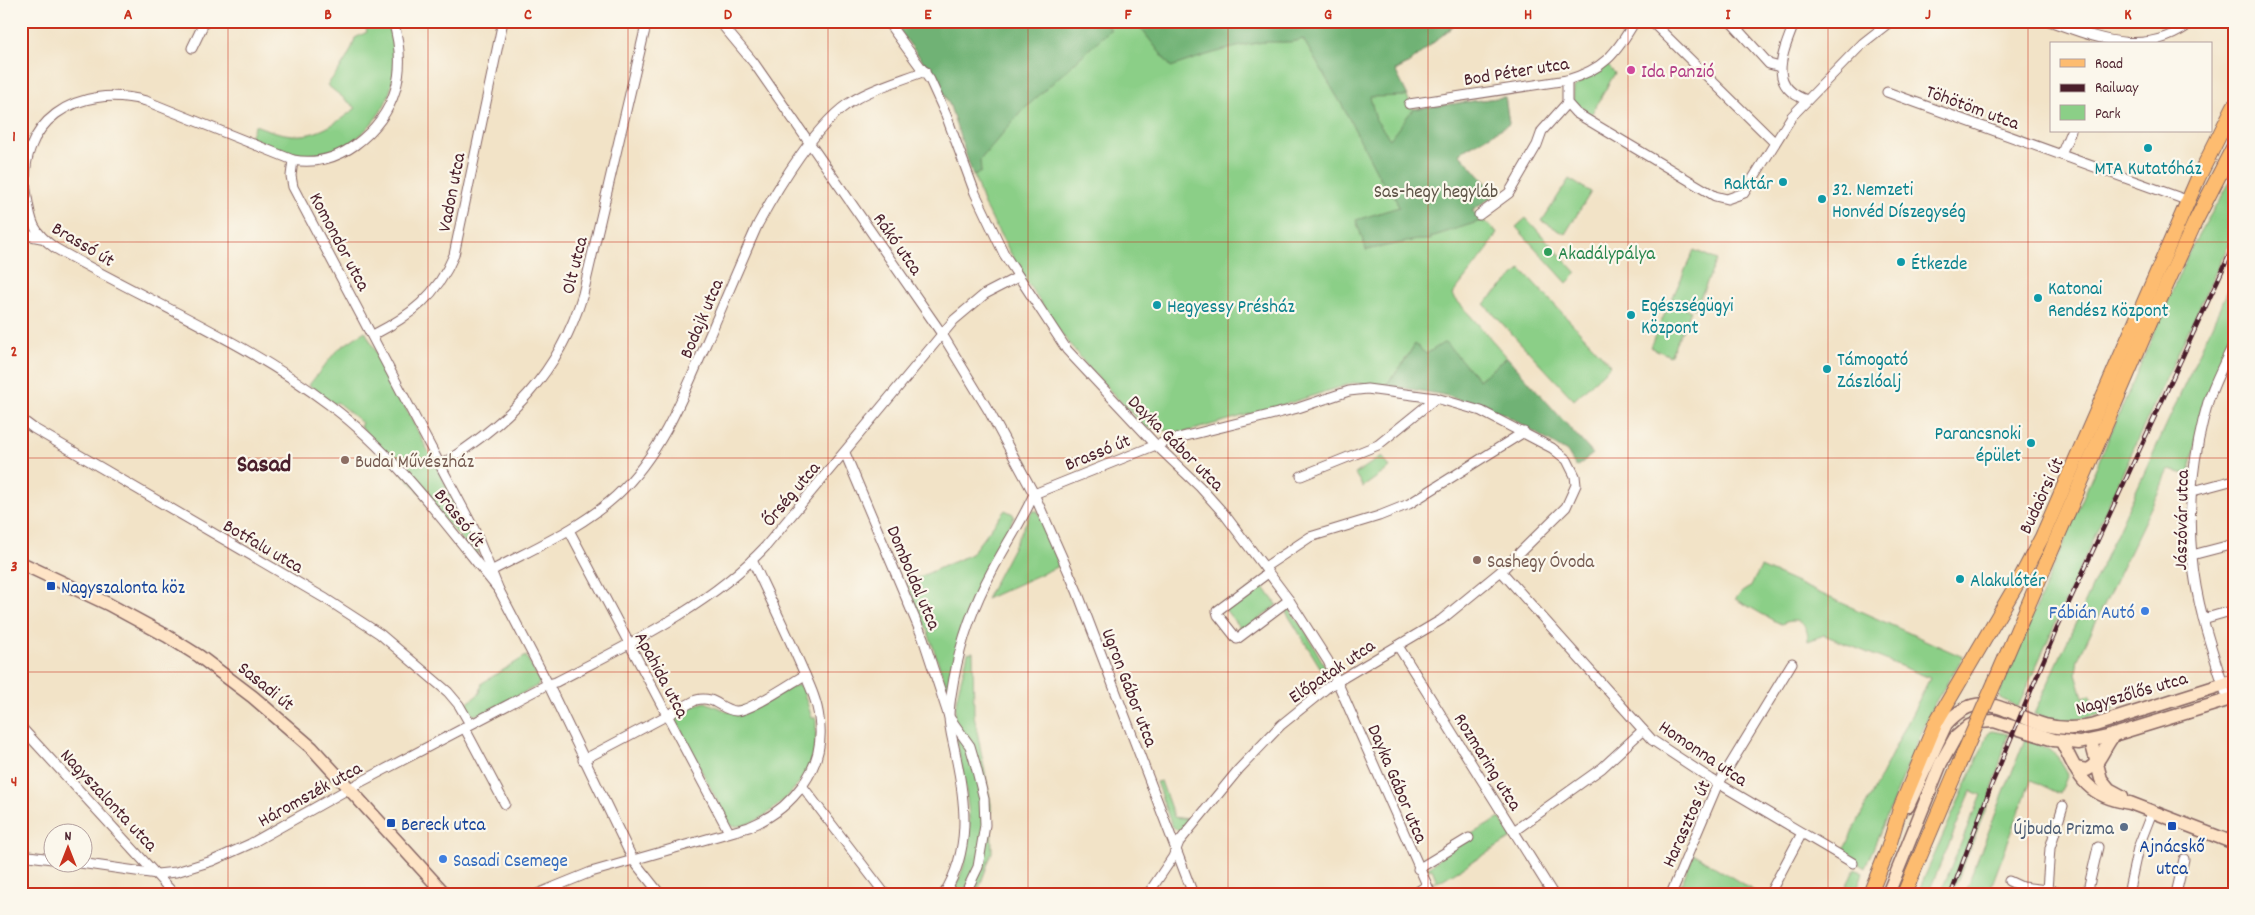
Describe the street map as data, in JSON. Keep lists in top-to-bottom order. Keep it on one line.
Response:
{"streets":{"main road":["Budaörsi út","Sasadi út","Nagyszőlős utca"],"street":["Bod Péter utca","Töhötöm utca","Vadon utca","Komondor utca","Brassó út","Rákó utca","Olt utca","Bodajk utca","Dayka Gábor utca","Őrség utca","Jászóvár utca","Botfalu utca","Domboldal utca","Előpatak utca","Apahida utca","Ugron Gábor utca","Homonna utca","Rozmaring utca","Háromszék utca","Nagyszalonta utca","Harasztos út"]},"crossings":[["Töhötöm utca","Budaörsi út"],["Vadon utca","Komondor utca"],["Vadon utca","Brassó út"],["Komondor utca","Brassó út"],["Brassó út","Rákó utca"],["Brassó út","Olt utca"],["Brassó út","Bodajk utca"],["Brassó út","Dayka Gábor utca"],["Brassó út","Őrség utca"],["Brassó út","Előpatak utca"],["Brassó út","Ugron Gábor utca"],["Brassó út","Háromszék utca"],["Rákó utca","Bodajk utca"],["Rákó utca","Őrség utca"],["Rákó utca","Ugron Gábor utca"],["Bodajk utca","Dayka Gábor utca"],["Bodajk utca","Apahida utca"],["Dayka Gábor utca","Őrség utca"],["Dayka Gábor utca","Előpatak utca"],["Őrség utca","Domboldal utca"],["Őrség utca","Apahida utca"],["Őrség utca","Háromszék utca"],["Budaörsi út","Nagyszőlős utca"],["Jászóvár utca","Nagyszőlős utca"],["Botfalu utca","Háromszék utca"],["Előpatak utca","Ugron Gábor utca"],["Előpatak utca","Homonna utca"],["Előpatak utca","Rozmaring utca"],["Sasadi út","Háromszék utca"],["Homonna utca","Harasztos út"],["Háromszék utca","Nagyszalonta utca"]],"districts":["Sasad"],"parks":["Sas-hegy hegyláb"],"places":{"other":["Ida Panzió","MTA Kutatóház","Raktár","32. Nemzeti Honvéd Díszegység","Akadálypálya","Étkezde","Katonai Rendész Központ","Hegyessy Présház","Egészségügyi Központ","Támogató Zászlóalj","Parancsnoki épület","Budai Művészház","Sashegy Óvoda","Alakulótér","Fábián Autó","Újbuda Prizma","Sasadi Csemege"],"transit":["Nagyszalonta köz","Bereck utca","Ajnácskő utca"]},"legend":["Road","Railway","Park"],"north":"top","grid":{"columns":["A","B","C","D","E","F","G","H","I","J","K"],"rows":["1","2","3","4"]}}
